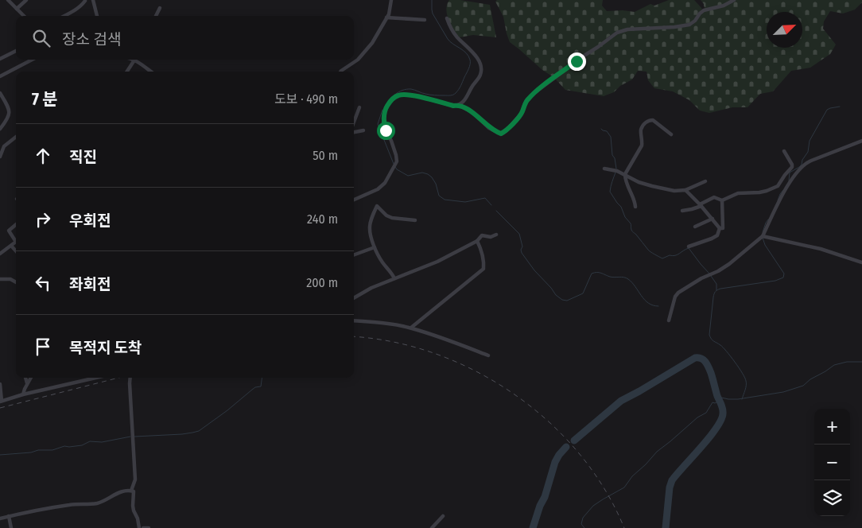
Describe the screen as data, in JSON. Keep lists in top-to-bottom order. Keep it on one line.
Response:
{"north":"top right","page":{"search":"장소 검색","heading":["7 분","도보 · 490 m"],"list":[["직진","50 m"],["우회전","240 m"],["좌회전","200 m"],"목적지 도착"],"map_buttons":["+","−"]}}
